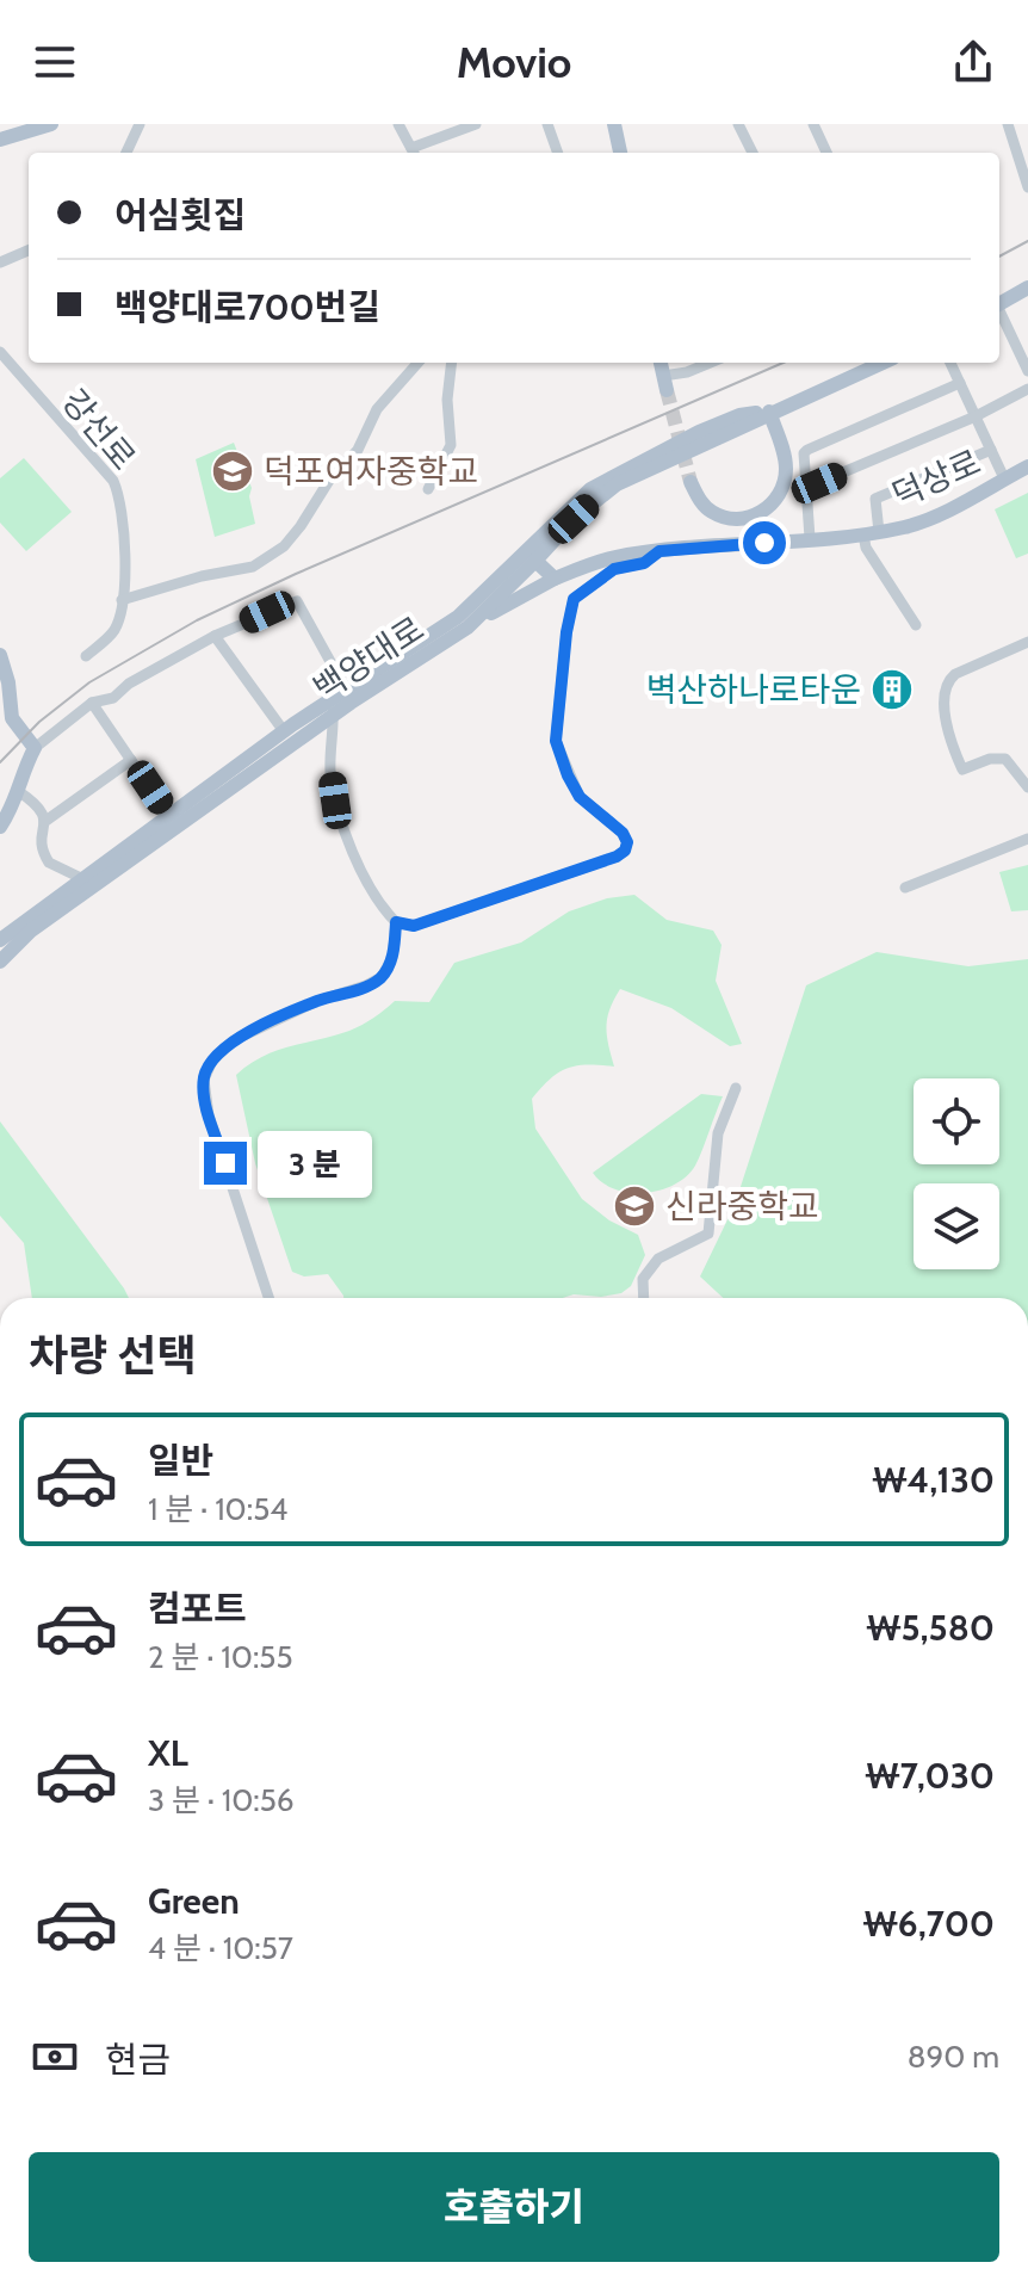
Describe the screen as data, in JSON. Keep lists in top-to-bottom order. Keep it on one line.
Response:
{"streets":{"main road":["덕상로","백양대로"],"street":["강선로"]},"crossings":[["덕상로","백양대로"]],"places":{"school or university":["덕포여자중학교","신라중학교"],"building":["벽산하나로타운"]},"page":{"header":"Movio","banner":["어심횟집","백양대로700번길"],"bubble":"3 분","heading":"차량 선택","list":[{"name":"일반","note":"1 분 · 10:54","value":"₩4,130"},{"name":"컴포트","note":"2 분 · 10:55","value":"₩5,580"},{"name":"XL","note":"3 분 · 10:56","value":"₩7,030"},{"name":"Green","note":"4 분 · 10:57","value":"₩6,700"}],"pay":["현금","890 m"],"buttons":"호출하기"}}
